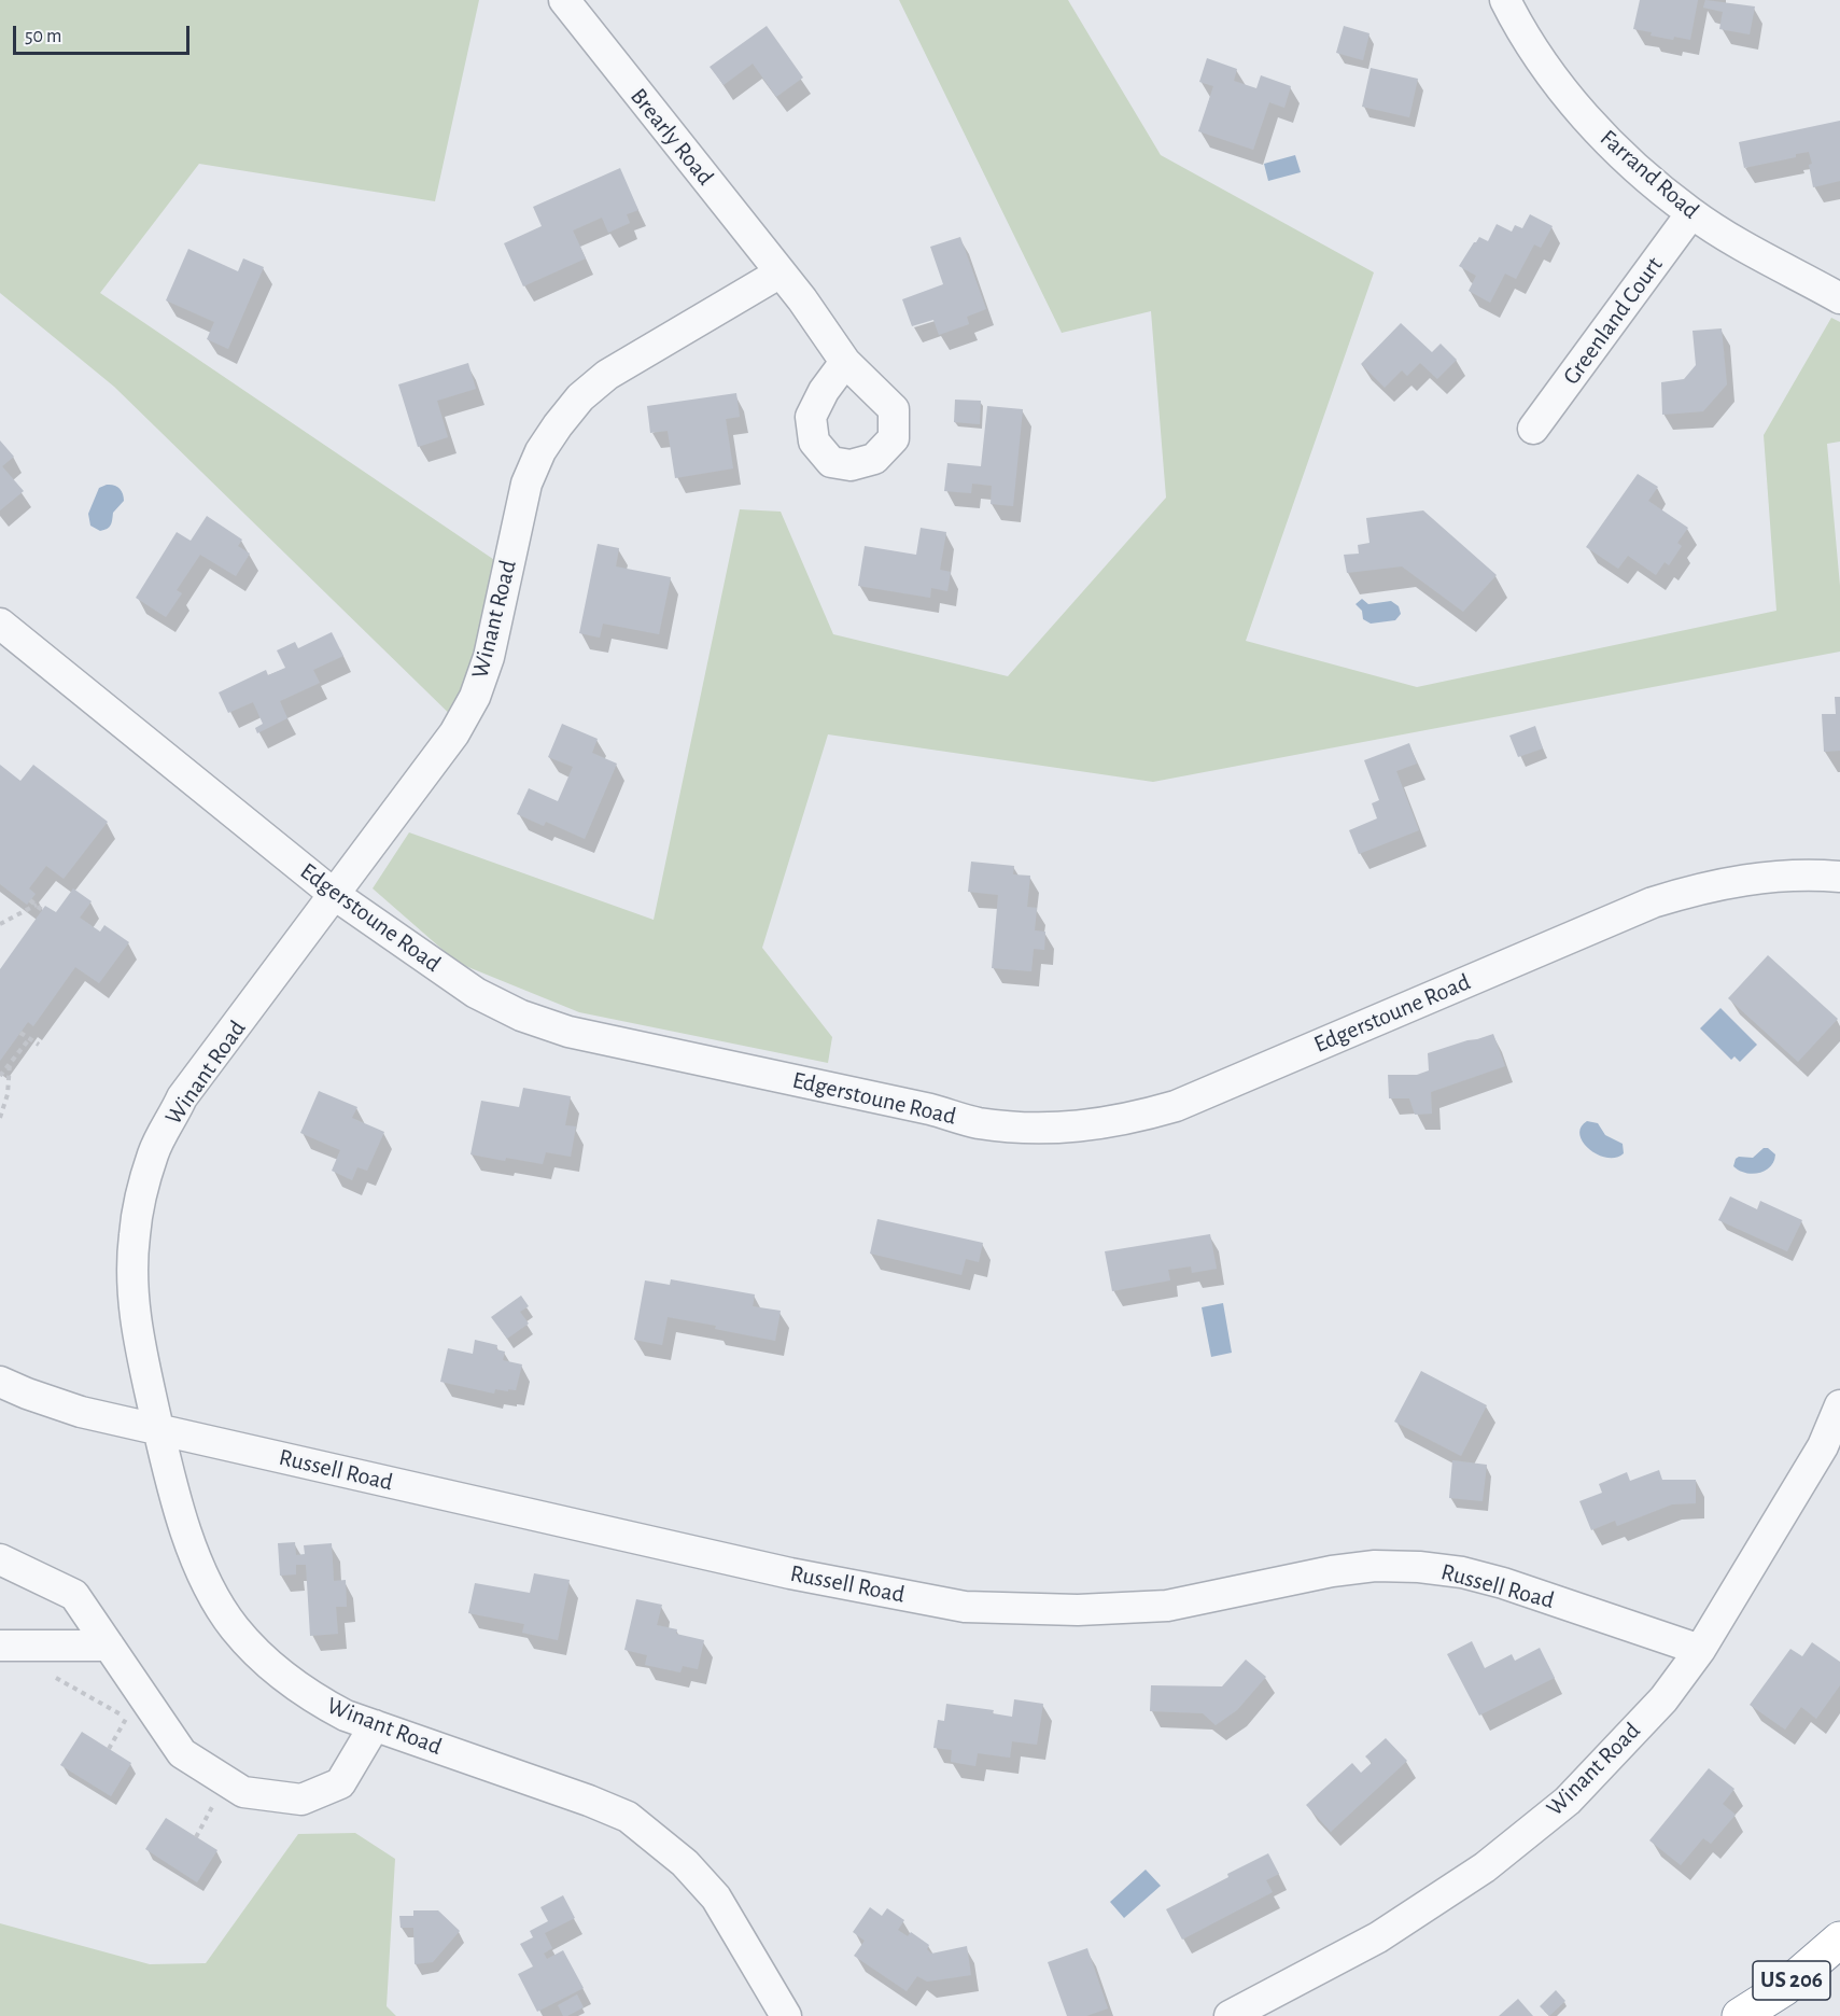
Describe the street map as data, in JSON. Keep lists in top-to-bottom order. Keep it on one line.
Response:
{"streets":{"highway":["US 206"],"street":["Brearly Road","Farrand Road","Greenland Court","Winant Road","Edgerstoune Road","Russell Road"]},"crossings":[["Brearly Road","Winant Road"],["Farrand Road","Greenland Court"],["Winant Road","Edgerstoune Road"],["Winant Road","Russell Road"]],"scale_bar":"50 m"}
